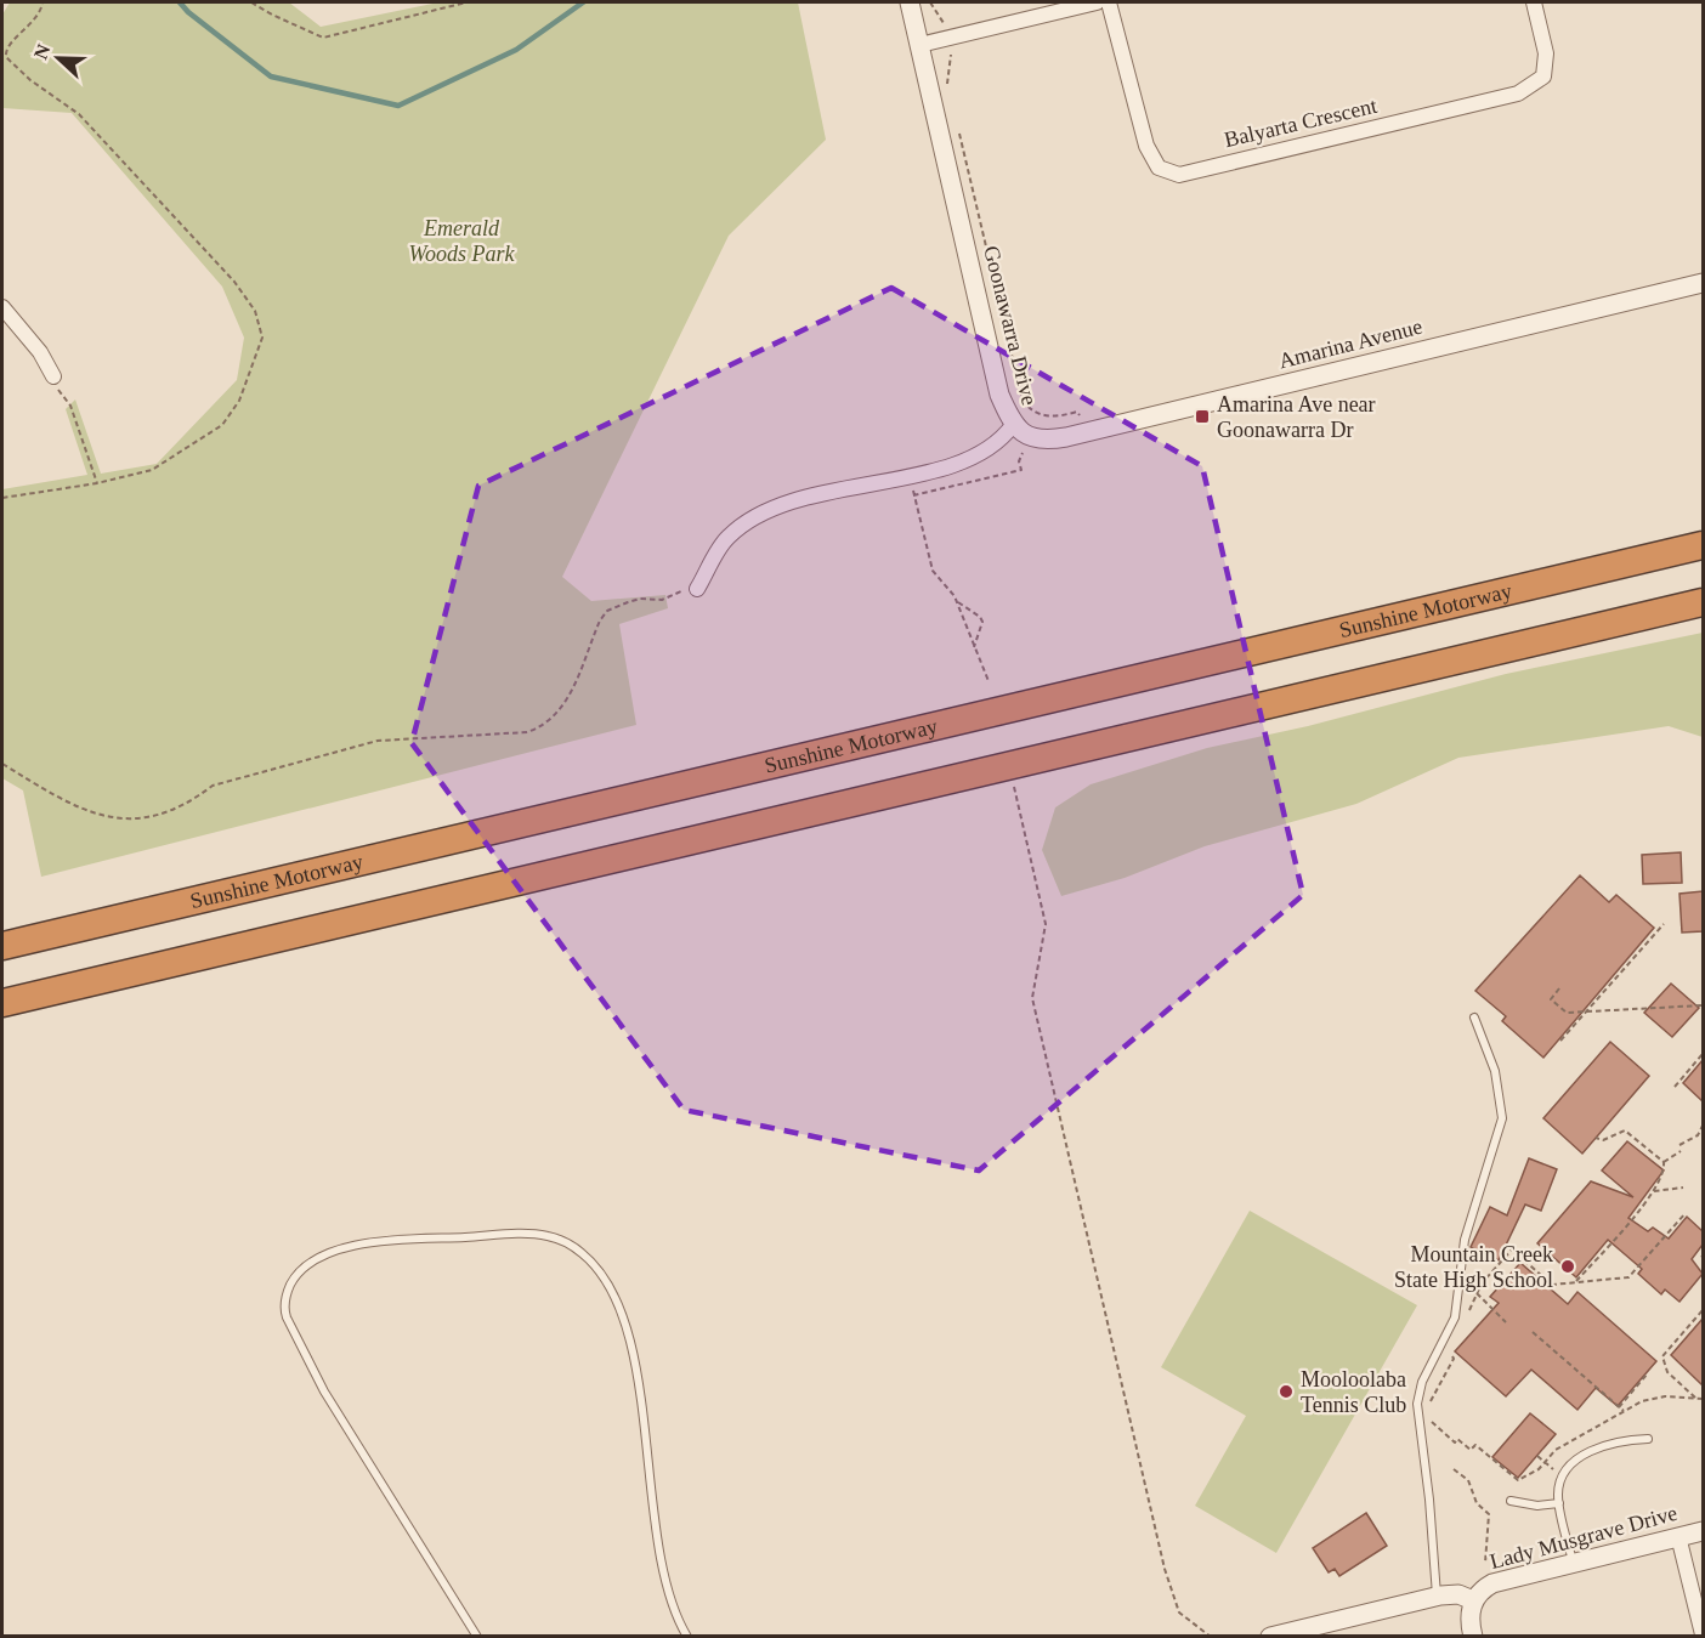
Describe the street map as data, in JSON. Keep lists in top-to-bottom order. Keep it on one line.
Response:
{"streets":{"highway":["Sunshine Motorway"],"street":["Balyarta Crescent","Goonawarra Drive","Amarina Avenue","Lady Musgrave Drive"]},"crossings":[["Goonawarra Drive","Amarina Avenue"]],"parks":["Emerald Woods Park"],"places":{"transit":["Amarina Ave near Goonawarra Dr"],"other":["Mountain Creek State High School","Mooloolaba Tennis Club"]},"north":"left"}
